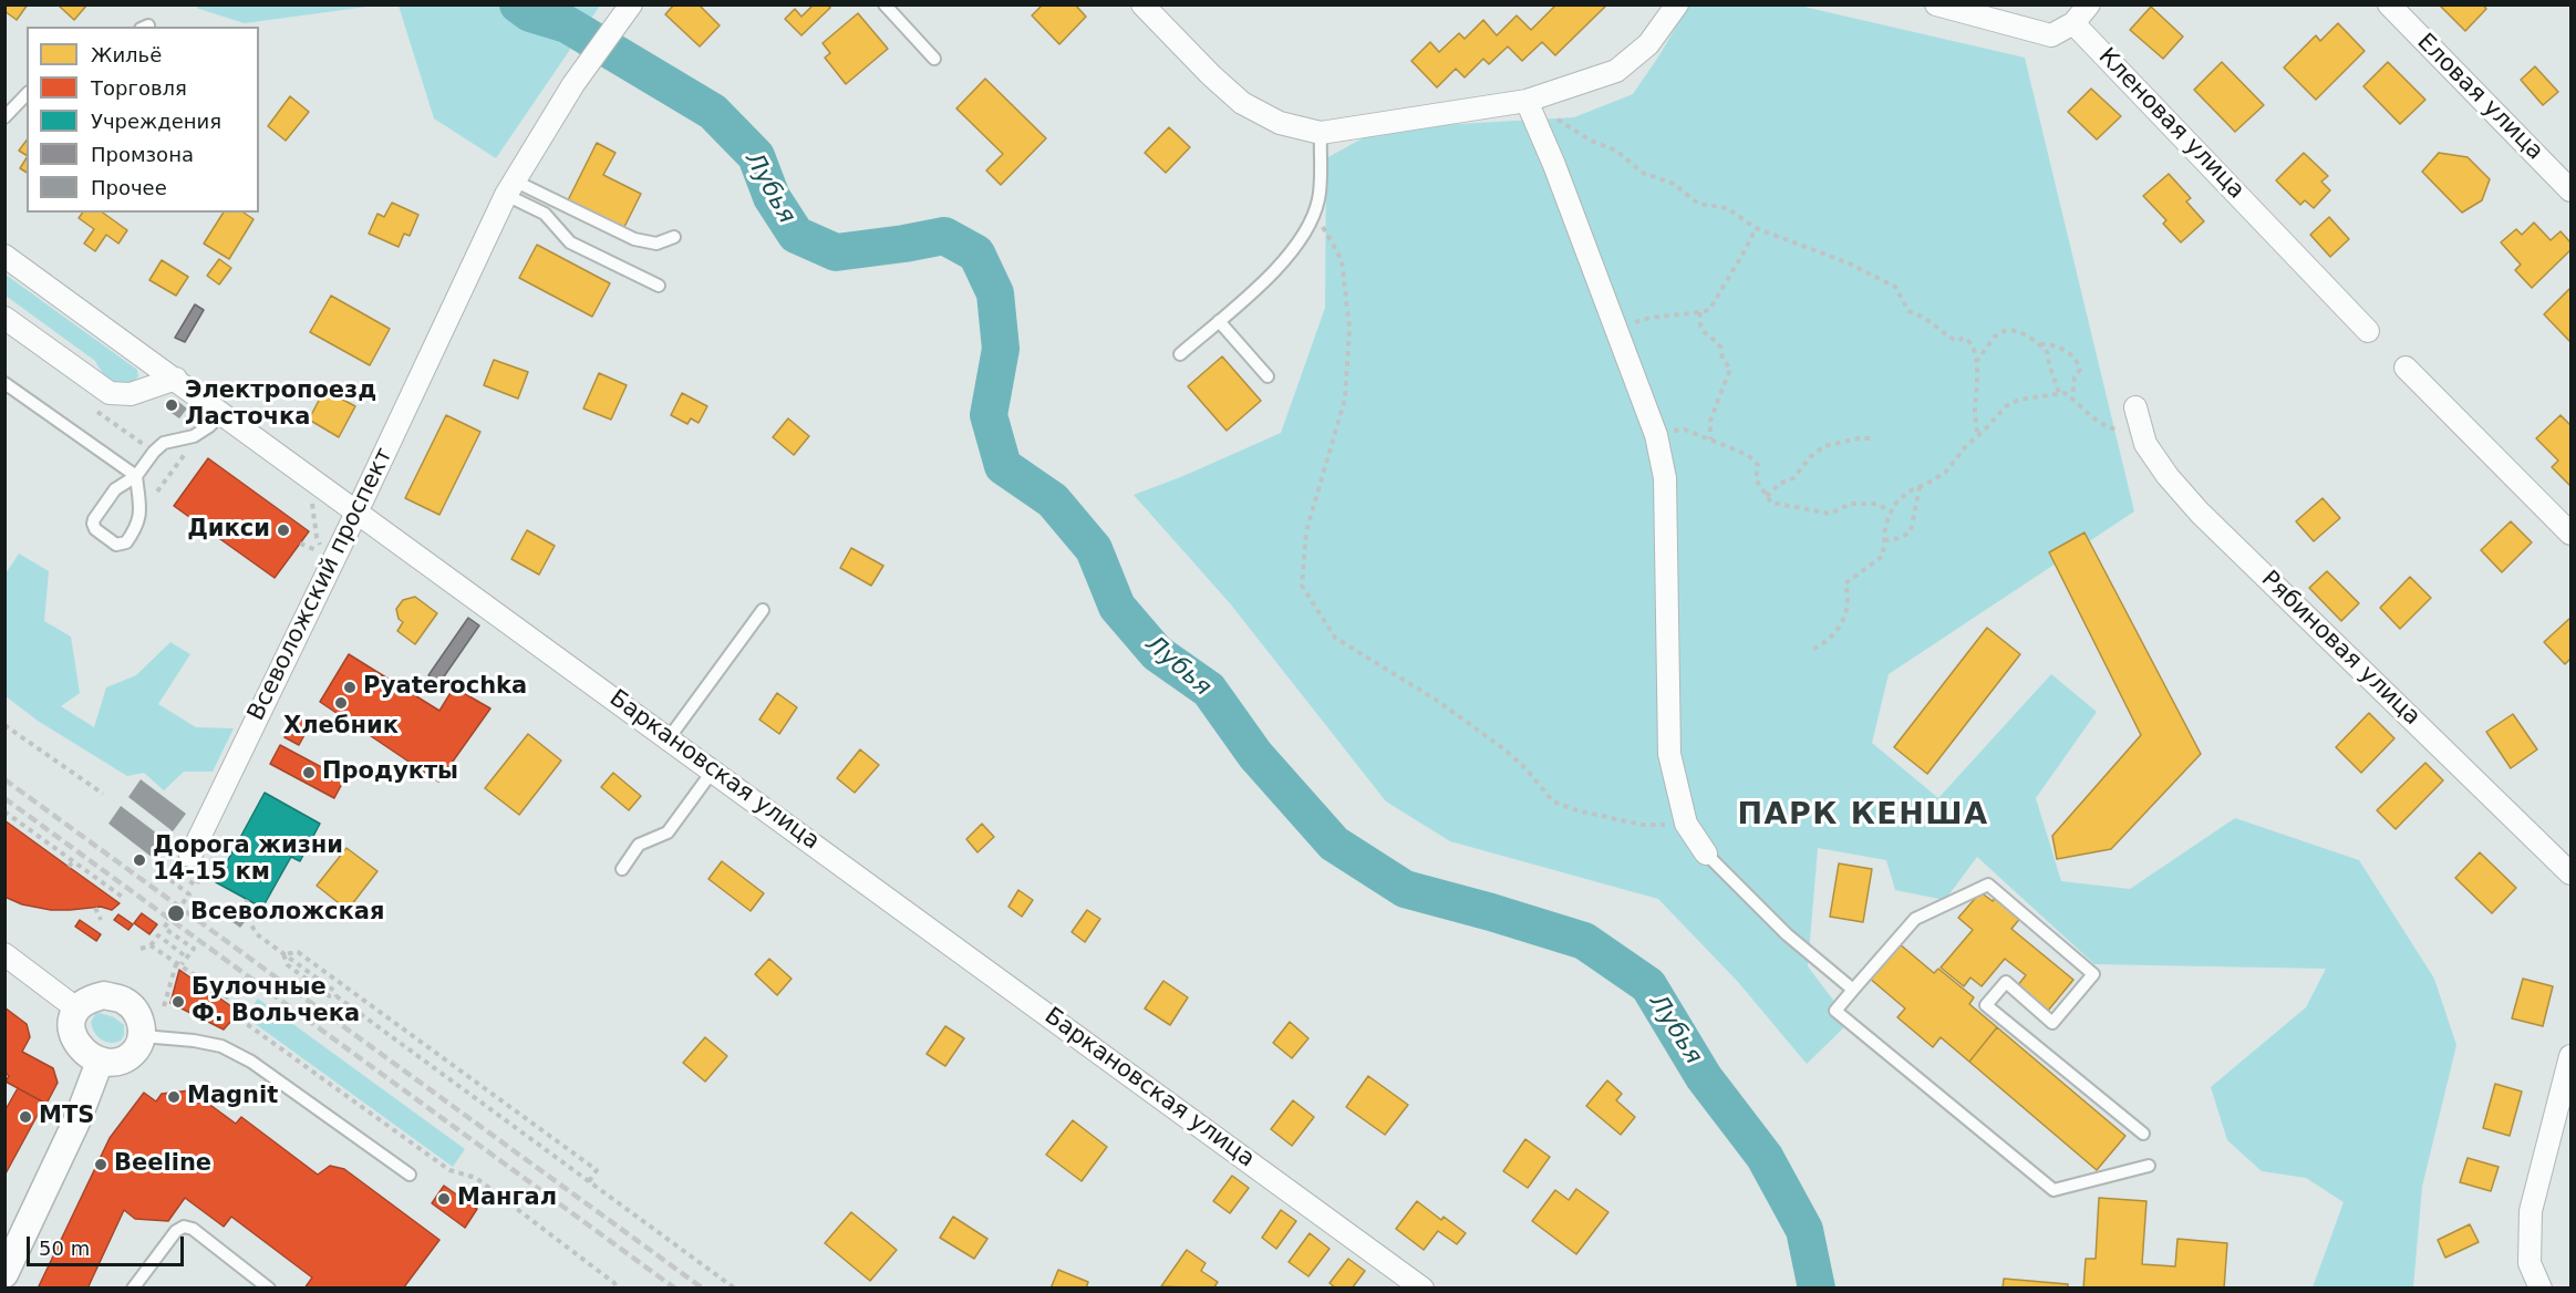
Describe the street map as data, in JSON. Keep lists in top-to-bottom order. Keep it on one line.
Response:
{"streets":{"street":["Еловая улица","Кленовая улица","Всеволожский проспект","Рябиновая улица","Баркановская улица"]},"crossings":[["Всеволожский проспект","Баркановская улица"]],"districts":["ПАРК КЕНША"],"water":["Лубья"],"places":["Электропоезд Ласточка","Дикси","Pyaterochka","Хлебник","Продукты","Дорога жизни 14-15 км","Всеволожская","Булочные Ф. Вольчека","Magnit","MTS","Beeline","Мангал"],"legend":["Жильё","Торговля","Учреждения","Промзона","Прочее"],"scale_bar":"50 m"}
